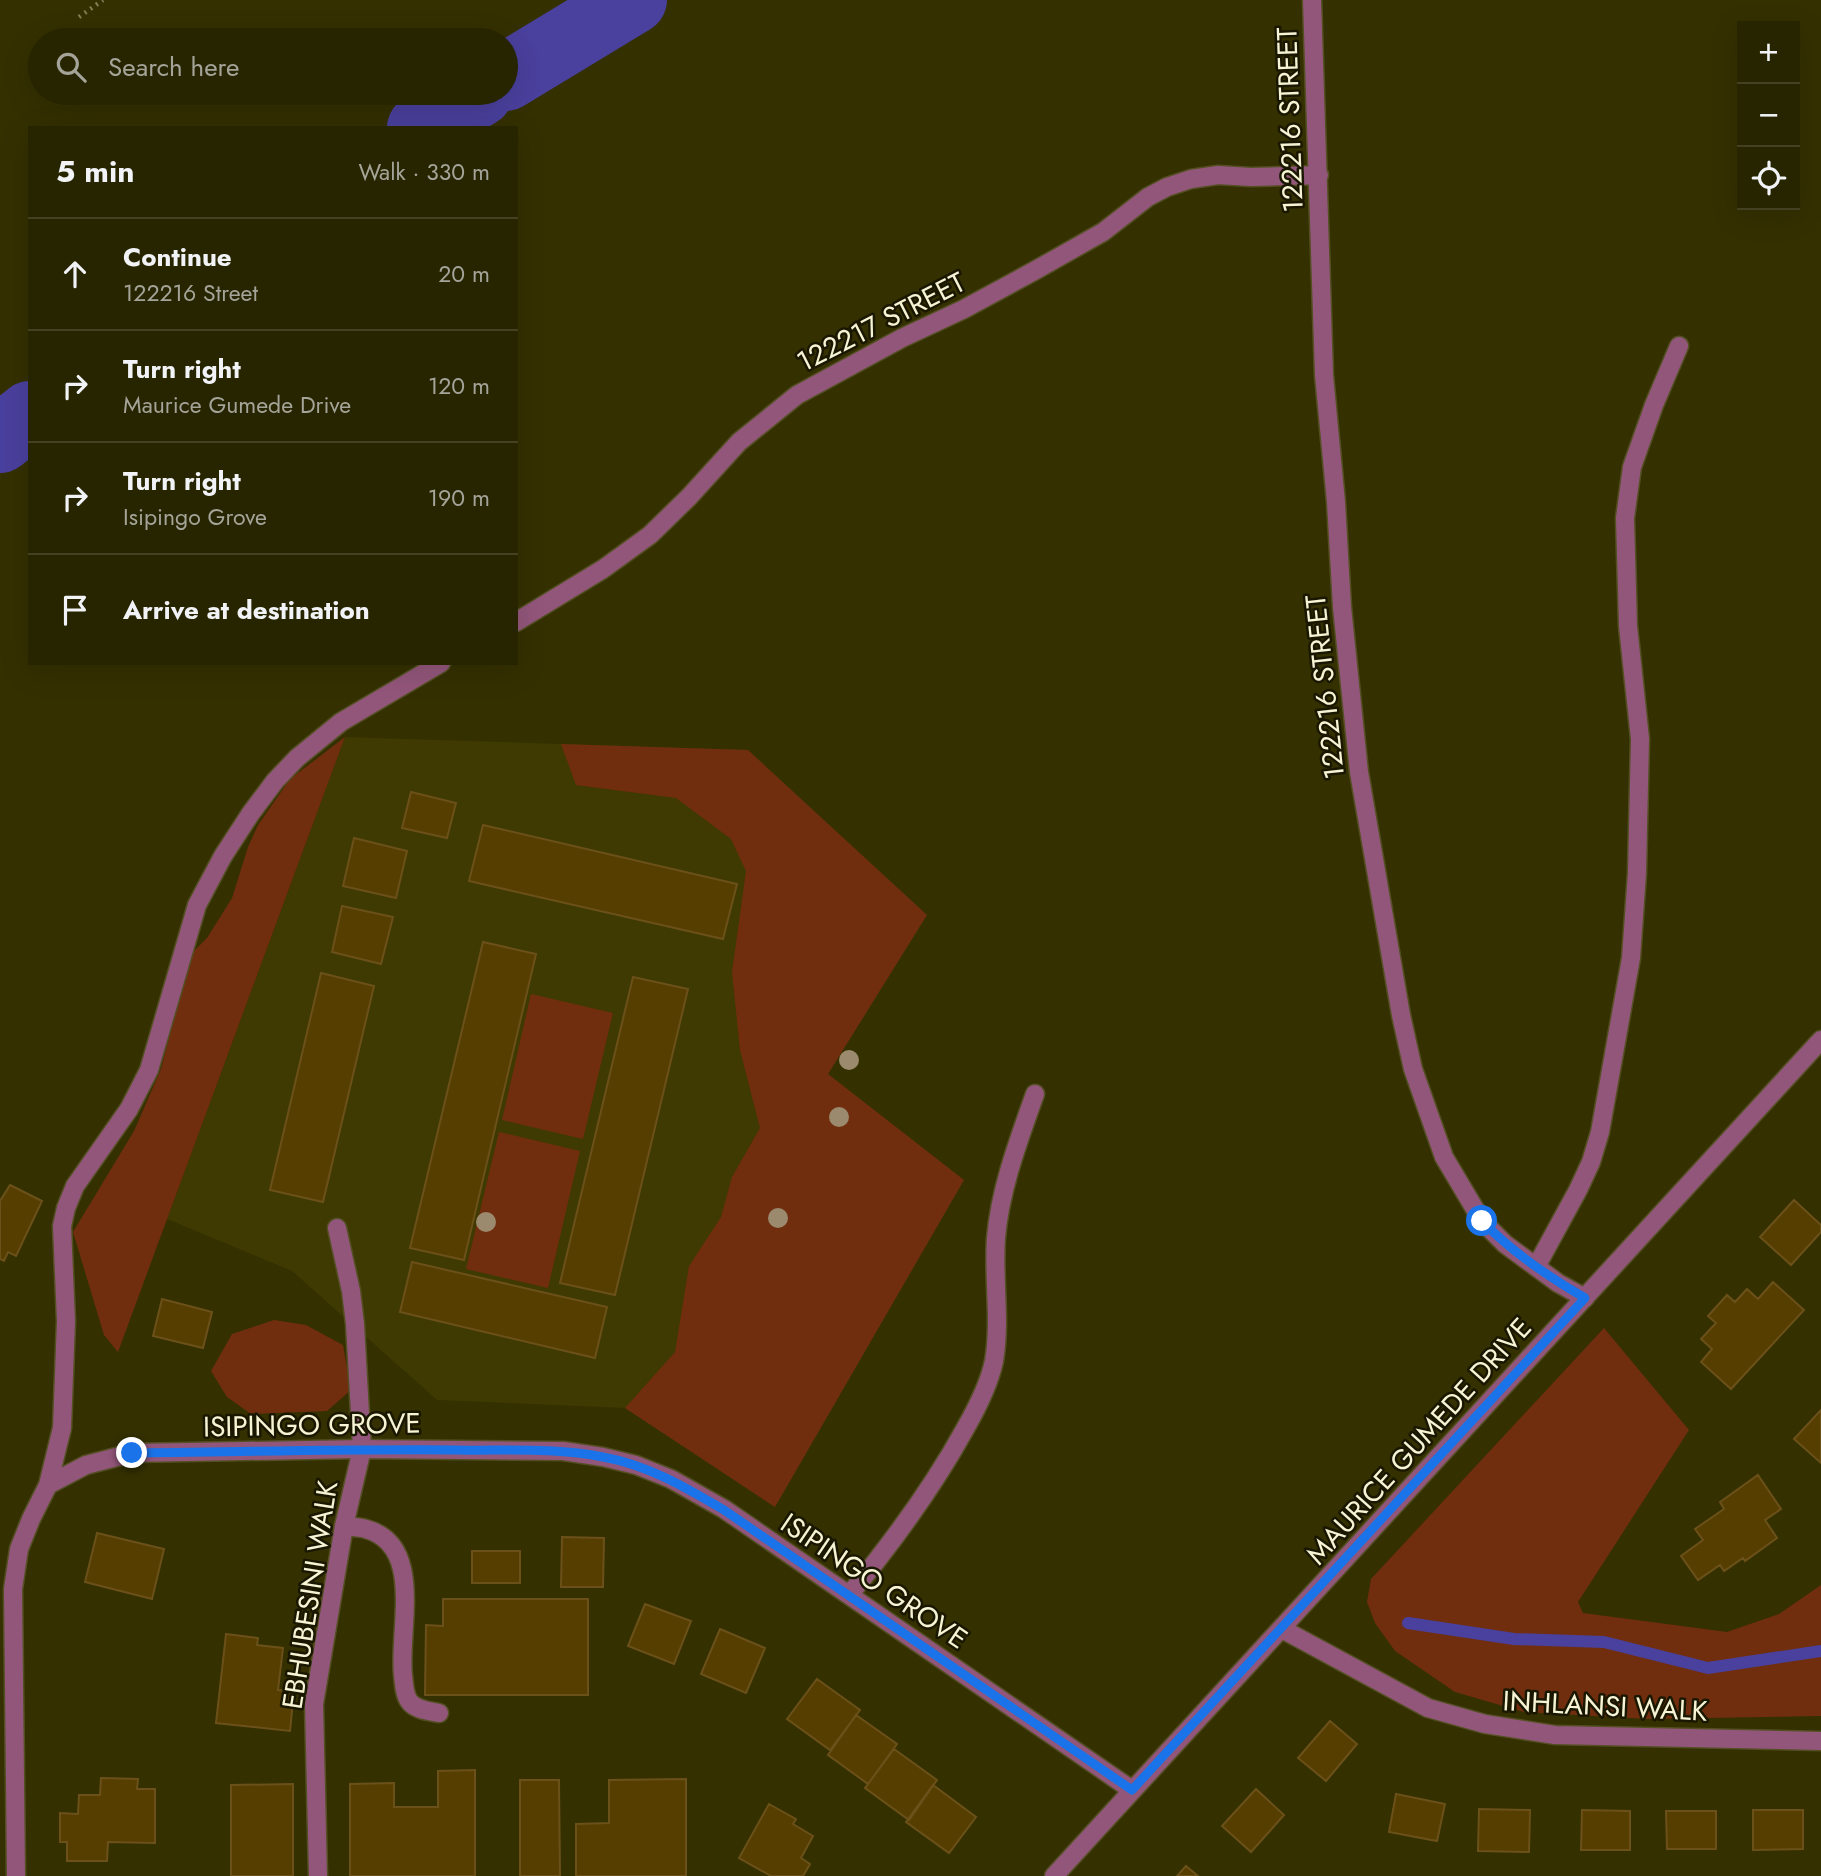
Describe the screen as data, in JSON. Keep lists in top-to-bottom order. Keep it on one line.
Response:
{"streets":{"street":["122216 STREET","122217 STREET","ISIPINGO GROVE","MAURICE GUMEDE DRIVE","EBHUBESINI WALK","INHLANSI WALK"]},"crossings":[["122216 STREET","122217 STREET"],["122216 STREET","MAURICE GUMEDE DRIVE"],["ISIPINGO GROVE","MAURICE GUMEDE DRIVE"],["ISIPINGO GROVE","EBHUBESINI WALK"],["MAURICE GUMEDE DRIVE","INHLANSI WALK"]],"page":{"map_buttons":["+","−"],"search":"Search here","heading":["5 min","Walk · 330 m"],"list":[["Continue","122216 Street","20 m"],["Turn right","Maurice Gumede Drive","120 m"],["Turn right","Isipingo Grove","190 m"],"Arrive at destination"]}}
